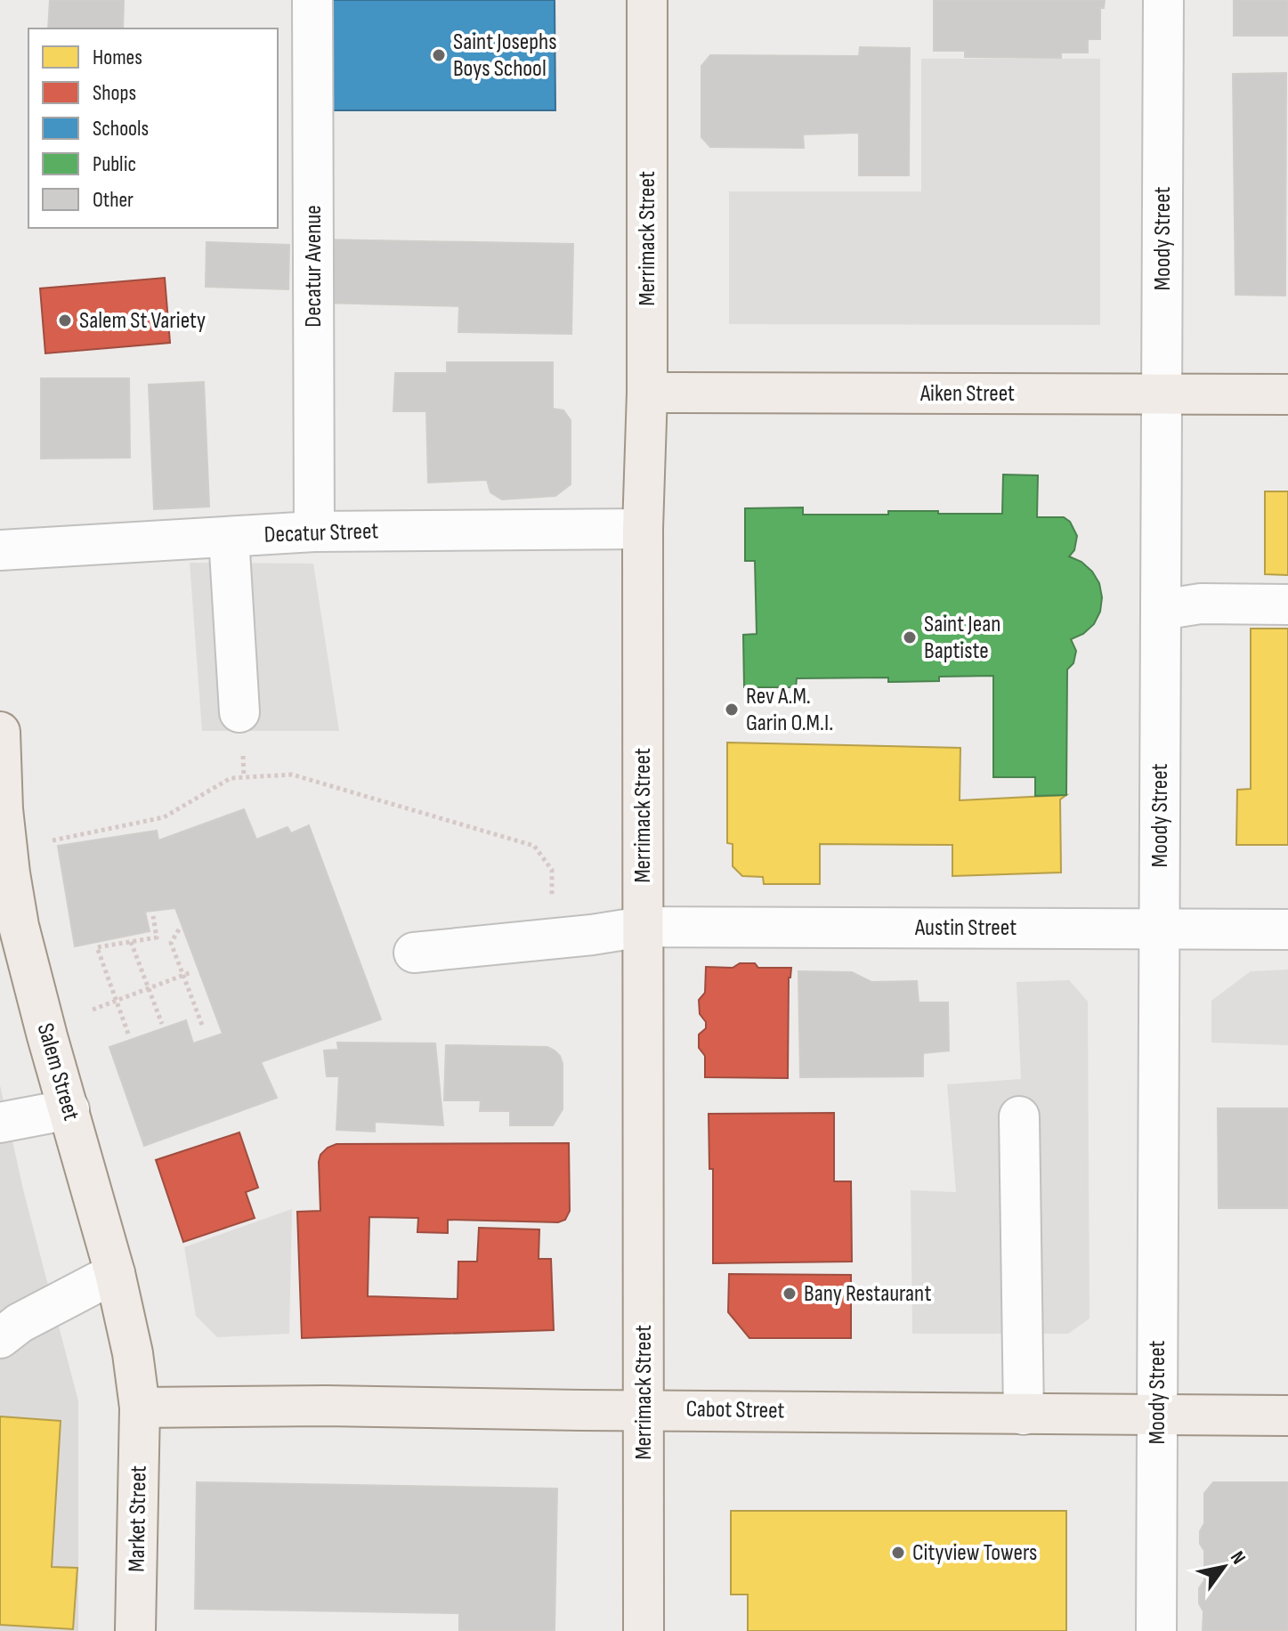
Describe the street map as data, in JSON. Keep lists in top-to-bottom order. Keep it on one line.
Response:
{"streets":{"main road":["Merrimack Street","Aiken Street","Salem Street","Cabot Street","Market Street"],"street":["Moody Street","Decatur Avenue","Decatur Street","Austin Street"]},"crossings":[["Merrimack Street","Aiken Street"],["Merrimack Street","Decatur Street"],["Merrimack Street","Austin Street"],["Merrimack Street","Cabot Street"],["Moody Street","Aiken Street"],["Moody Street","Austin Street"],["Moody Street","Cabot Street"],["Decatur Avenue","Decatur Street"],["Salem Street","Cabot Street"],["Salem Street","Market Street"],["Cabot Street","Market Street"]],"places":["Saint Josephs Boys School","Salem St Variety","Saint Jean Baptiste","Rev A.M. Garin O.M.I.","Bany Restaurant","Cityview Towers"],"legend":["Homes","Shops","Schools","Public","Other"],"north":"top right"}
